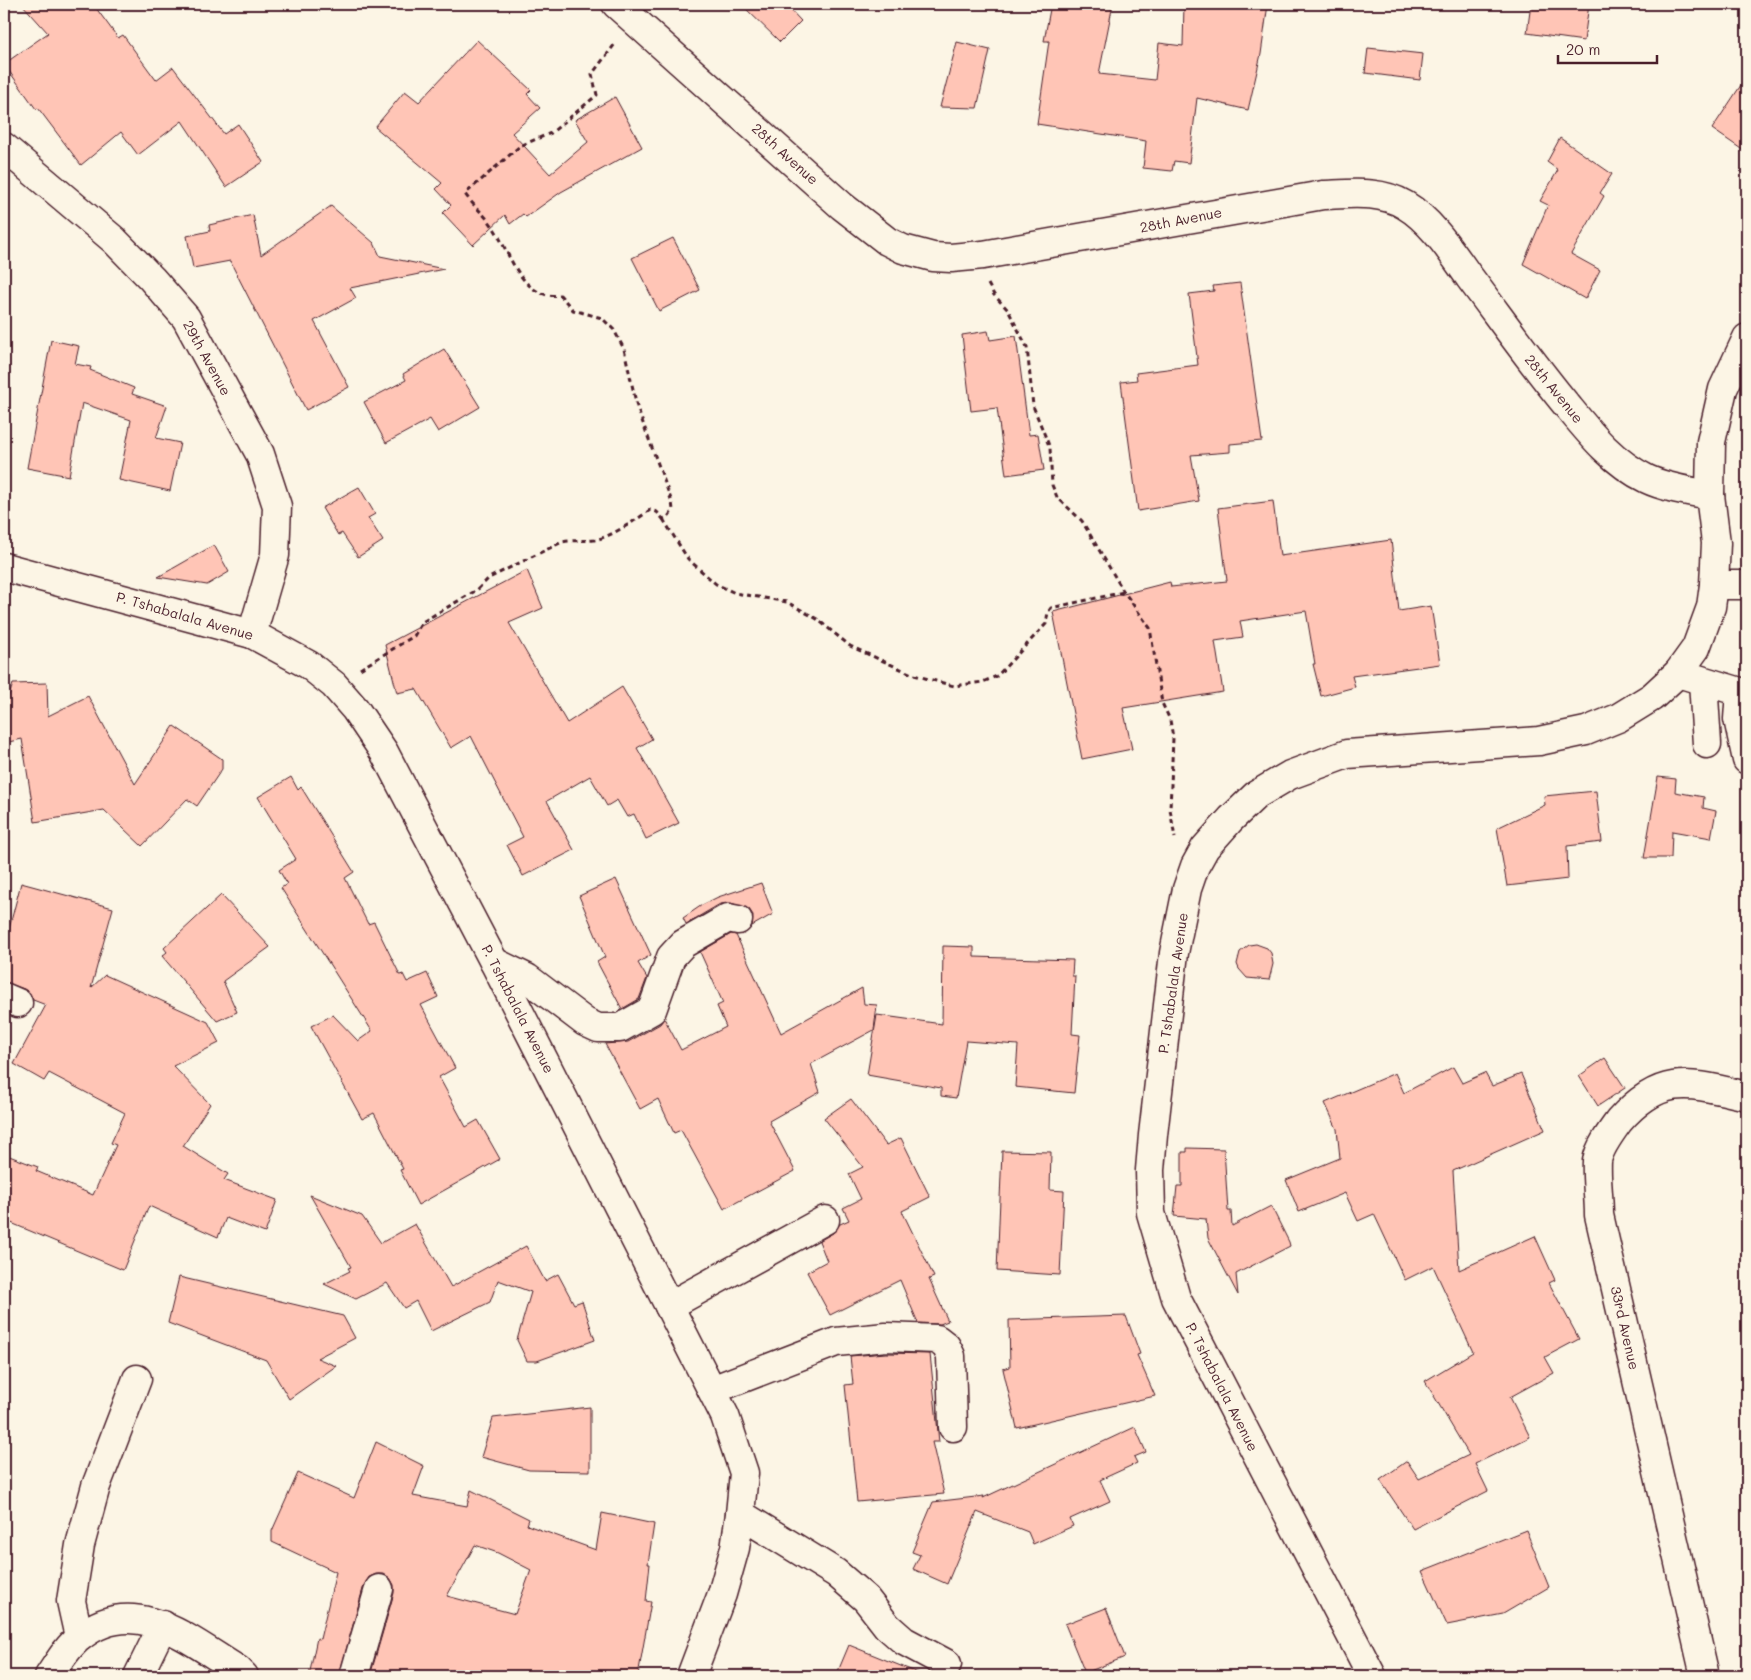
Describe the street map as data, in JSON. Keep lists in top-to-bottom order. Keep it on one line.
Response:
{"streets":{"street":["28th Avenue","29th Avenue","P. Tshabalala Avenue","33rd Avenue"]},"crossings":[["28th Avenue","P. Tshabalala Avenue"],["29th Avenue","P. Tshabalala Avenue"]],"scale_bar":"20 m"}
